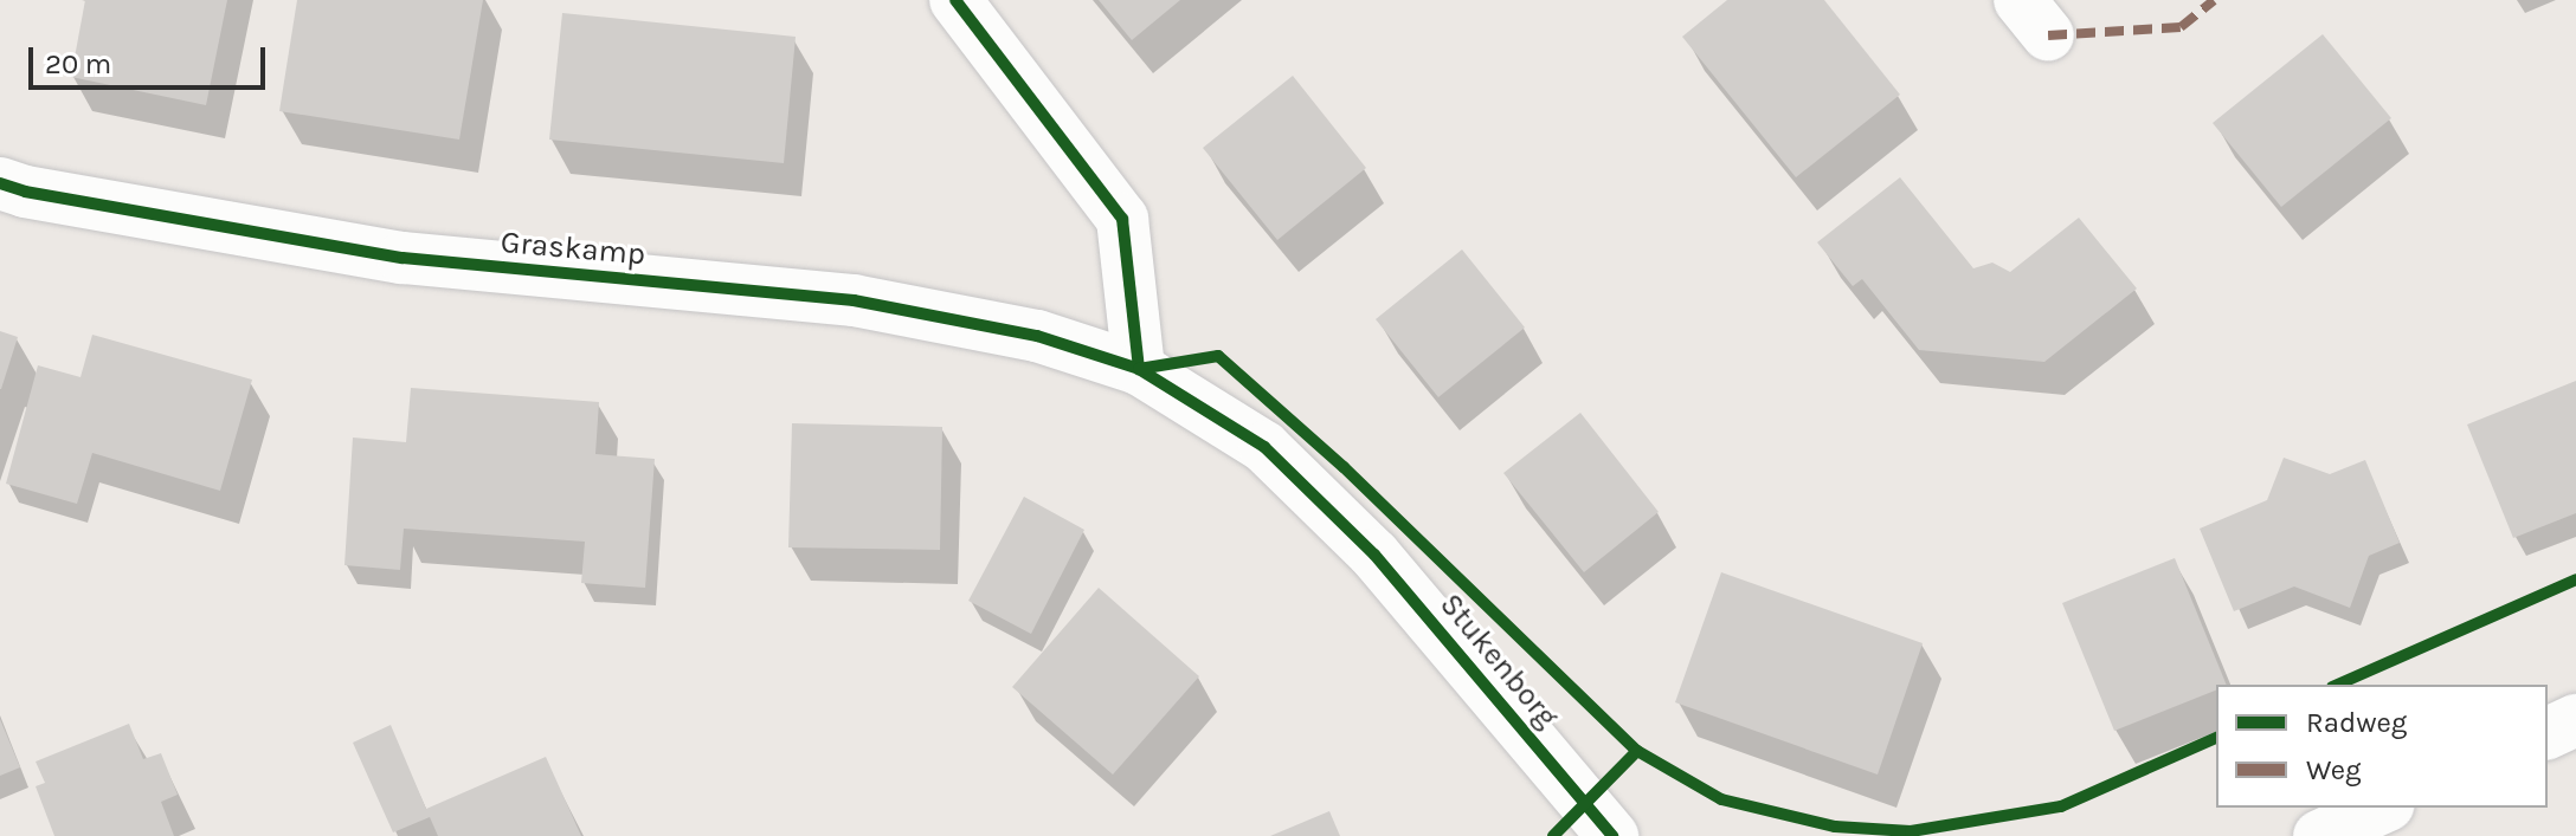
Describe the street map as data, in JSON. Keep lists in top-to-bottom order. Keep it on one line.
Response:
{"streets":{"street":["Graskamp","Stukenborg"]},"crossings":[["Graskamp","Stukenborg"]],"legend":["Radweg","Weg"],"scale_bar":"20 m"}
